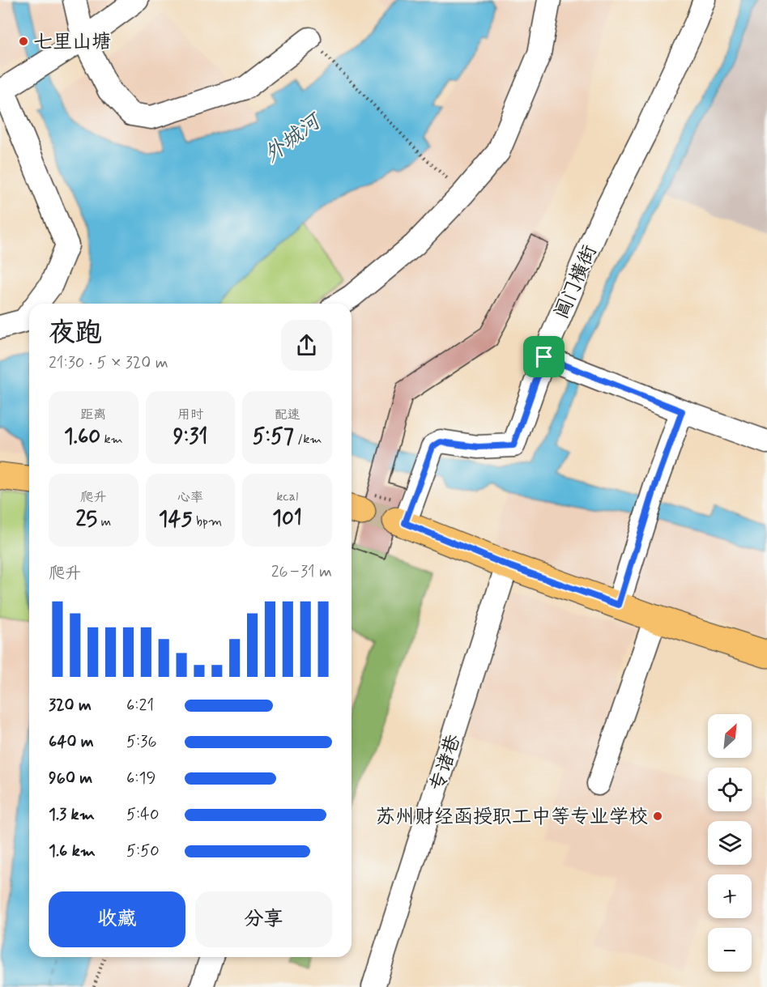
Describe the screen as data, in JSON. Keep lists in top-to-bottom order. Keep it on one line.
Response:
{"streets":{"street":["阊门横街","专诸巷"]},"water":["外城河"],"places":["七里山塘","苏州财经函授职工中等专业学校"],"north":"top right","page":{"heading":["夜跑","21:30 · 5 × 320 m"],"stats":[["距离","1.60 km"],["用时","9:31"],["配速","5:57 /km"],["爬升","25 m"],["心率","145 bpm"],["kcal","101"]],"chart":["爬升","26–31 m"],"list":[{"name":"320 m","note":"6:21"},{"name":"640 m","note":"5:36"},{"name":"960 m","note":"6:19"},{"name":"1.3 km","note":"5:40"},{"name":"1.6 km","note":"5:50"}],"map_buttons":["+","−"],"buttons":["收藏","分享"]}}
